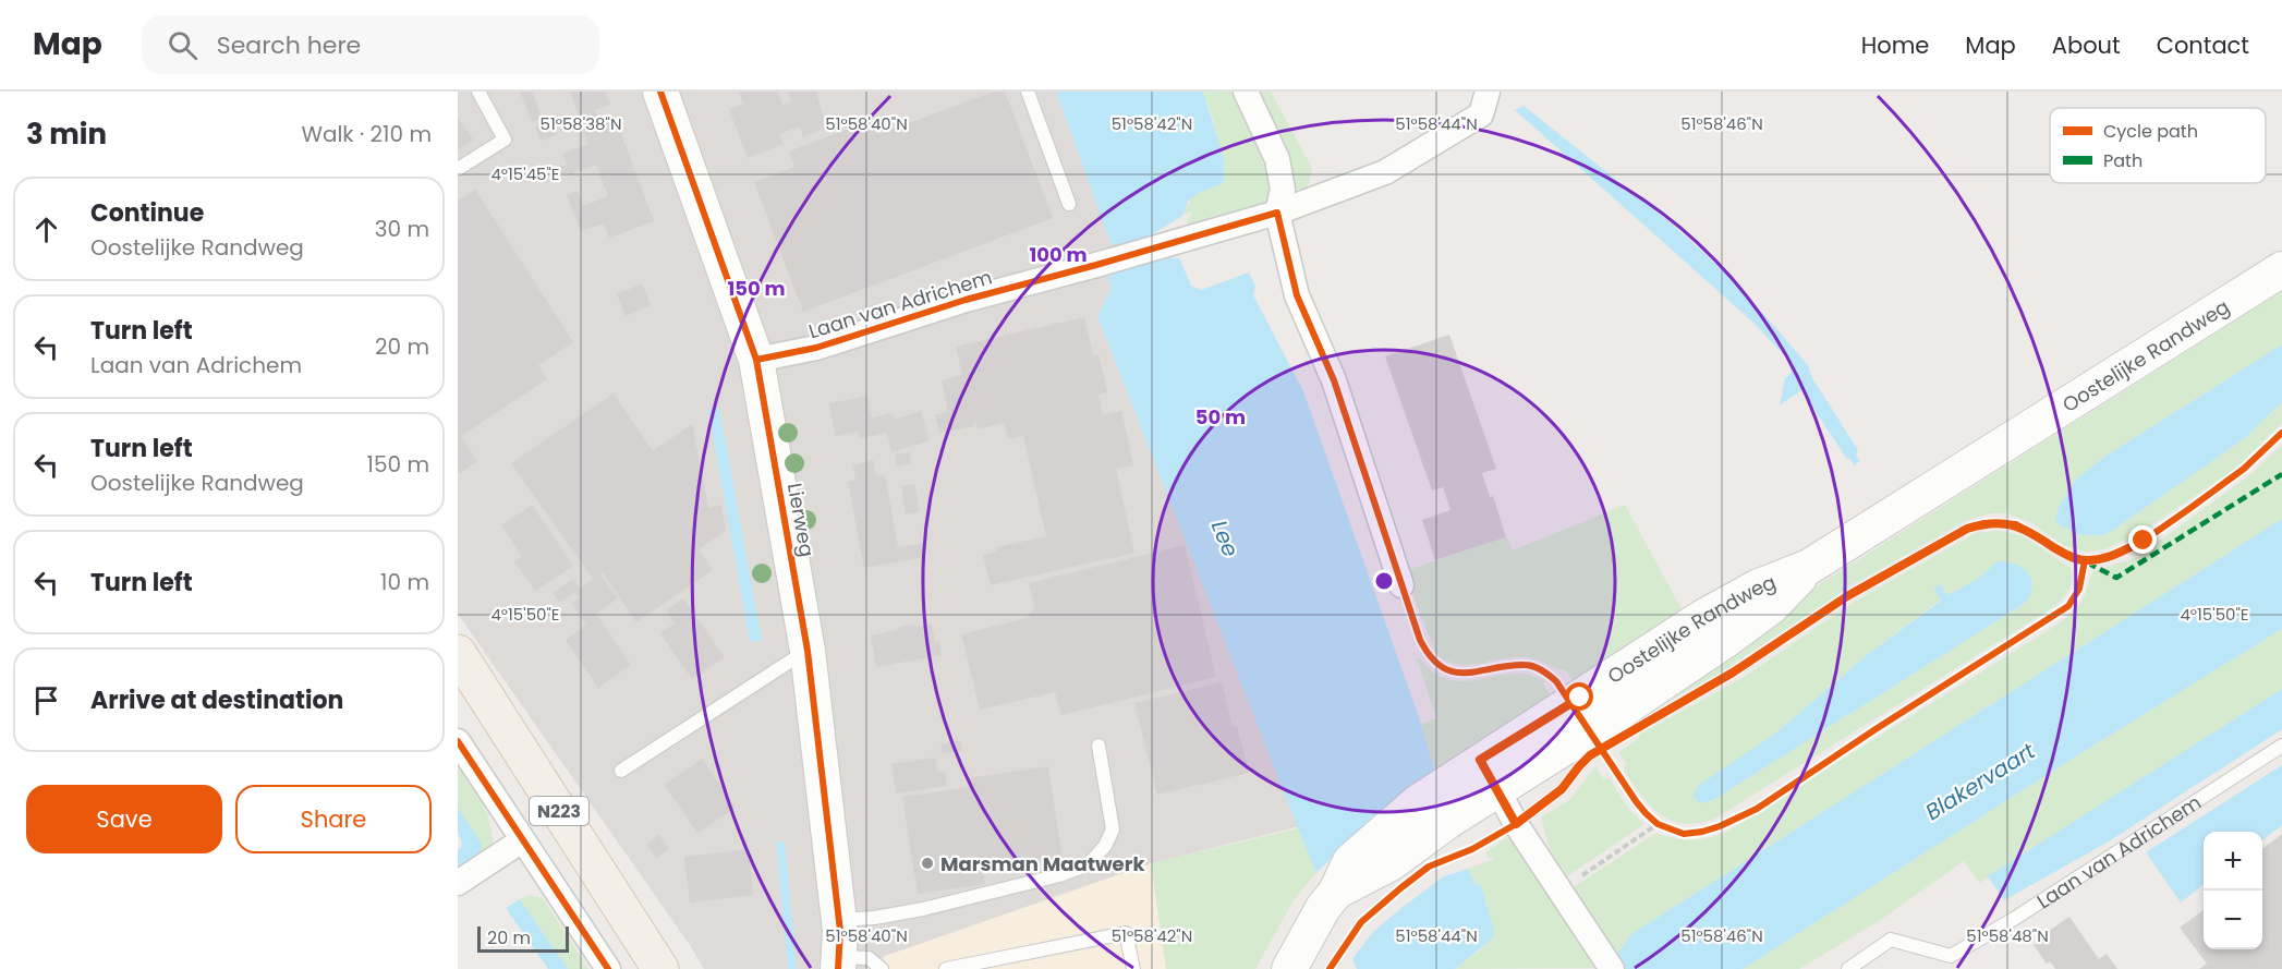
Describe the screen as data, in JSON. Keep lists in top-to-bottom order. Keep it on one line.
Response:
{"streets":{"main road":["Oostelijke Randweg","Lierweg","N223"],"street":["Laan van Adrichem"]},"crossings":[["Laan van Adrichem","Lierweg"]],"water":["Lee","Blakervaart"],"places":["Marsman Maatwerk"],"legend":["Cycle path","Path"],"scale_bar":"20 m","page":{"header":"Map","search":"Search here","nav":["Home","Map","About","Contact"],"heading":["3 min","Walk · 210 m"],"list":[["Continue","Oostelijke Randweg","30 m"],["Turn left","Laan van Adrichem","20 m"],["Turn left","Oostelijke Randweg","150 m"],["Turn left","10 m"],"Arrive at destination"],"buttons":["Save","Share"],"map_buttons":["+","−"],"scale":"20 m"},"coordinates":["51°58'38\"N","51°58'40\"N","51°58'42\"N","51°58'44\"N","51°58'46\"N","4°15'45\"E","4°15'50\"E","51°58'48\"N"],"rings":["100 m","150 m","50 m"]}
